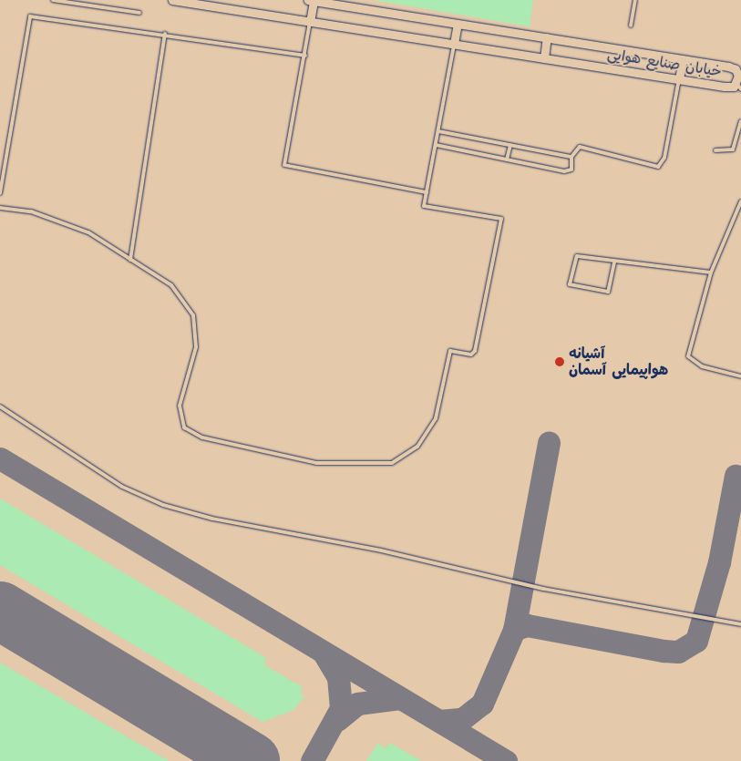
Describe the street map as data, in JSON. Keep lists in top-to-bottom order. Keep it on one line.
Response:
{"streets":{"street":["خیابان صنایع هوایی"]},"places":["آشیانه هواپیمایی آسمان"]}
